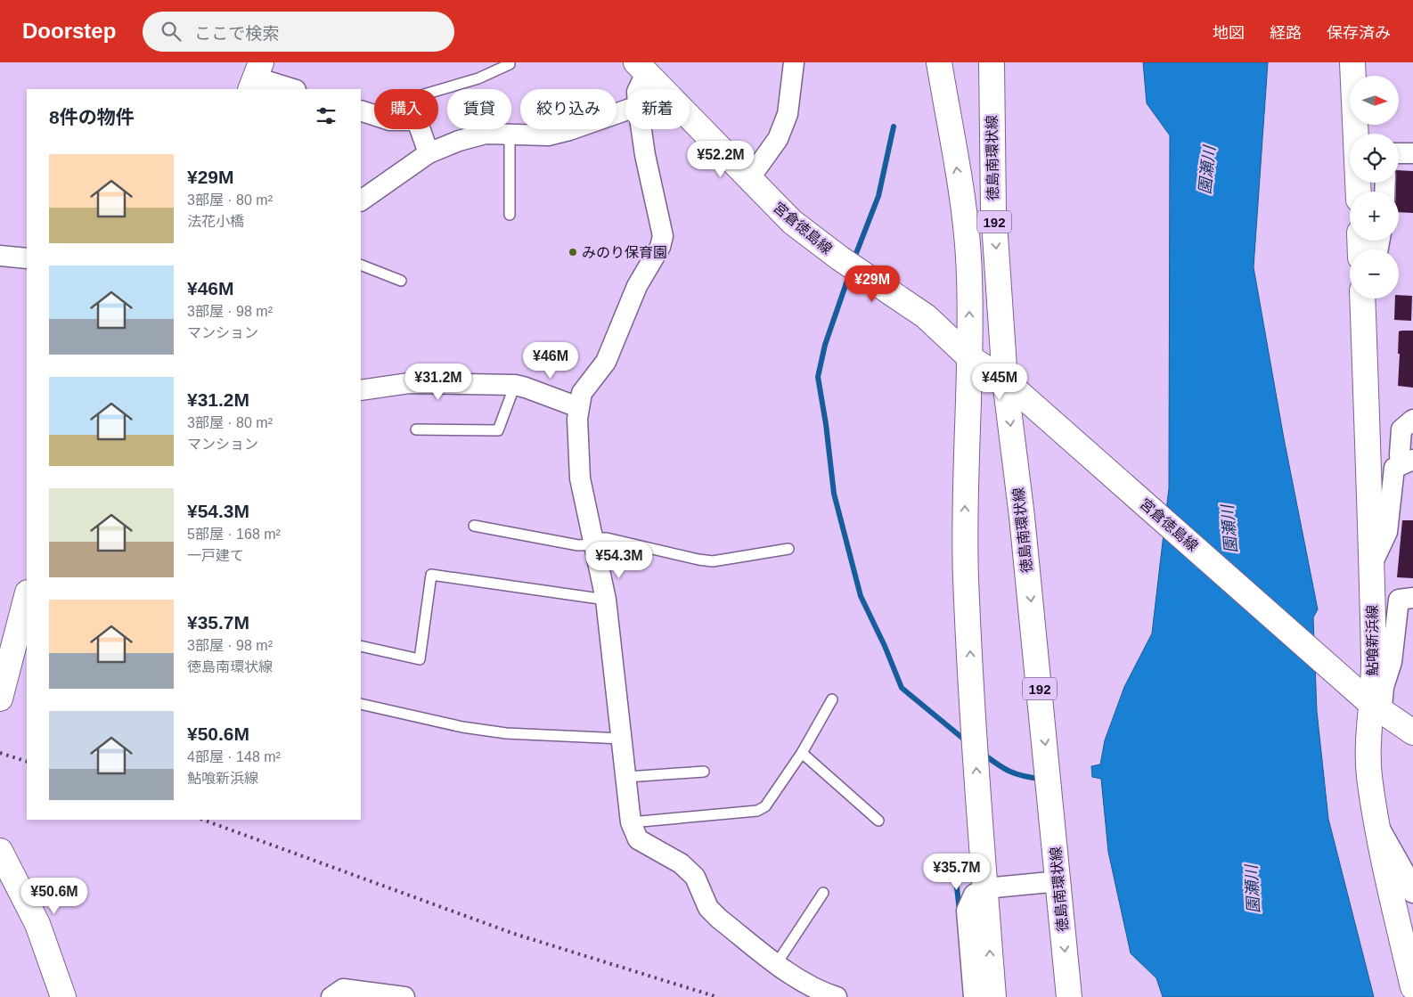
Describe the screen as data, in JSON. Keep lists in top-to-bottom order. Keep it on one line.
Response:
{"streets":{"main road":["徳島南環状線","192","宮倉徳島線","鮎喰新浜線"]},"crossings":[["徳島南環状線","宮倉徳島線"],["192","宮倉徳島線"],["宮倉徳島線","鮎喰新浜線"]],"water":["園瀬川"],"places":["みのり保育園"],"north":"right","page":{"header":"Doorstep","search":"ここで検索","nav":["地図","経路","保存済み"],"map_buttons":["+","−"],"chip":["購入","賃貸","絞り込み","新着"],"heading":"8件の物件","price":["¥52.2M","¥29M","¥46M","¥31.2M","¥45M","¥54.3M","¥35.7M","¥50.6M"],"list":[{"name":"¥29M","note":"3部屋 · 80 m² · 法花小橋"},{"name":"¥46M","note":"3部屋 · 98 m² · マンション"},{"name":"¥31.2M","note":"3部屋 · 80 m² · マンション"},{"name":"¥54.3M","note":"5部屋 · 168 m² · 一戸建て"},{"name":"¥35.7M","note":"3部屋 · 98 m² · 徳島南環状線"},{"name":"¥50.6M","note":"4部屋 · 148 m² · 鮎喰新浜線"}]}}
